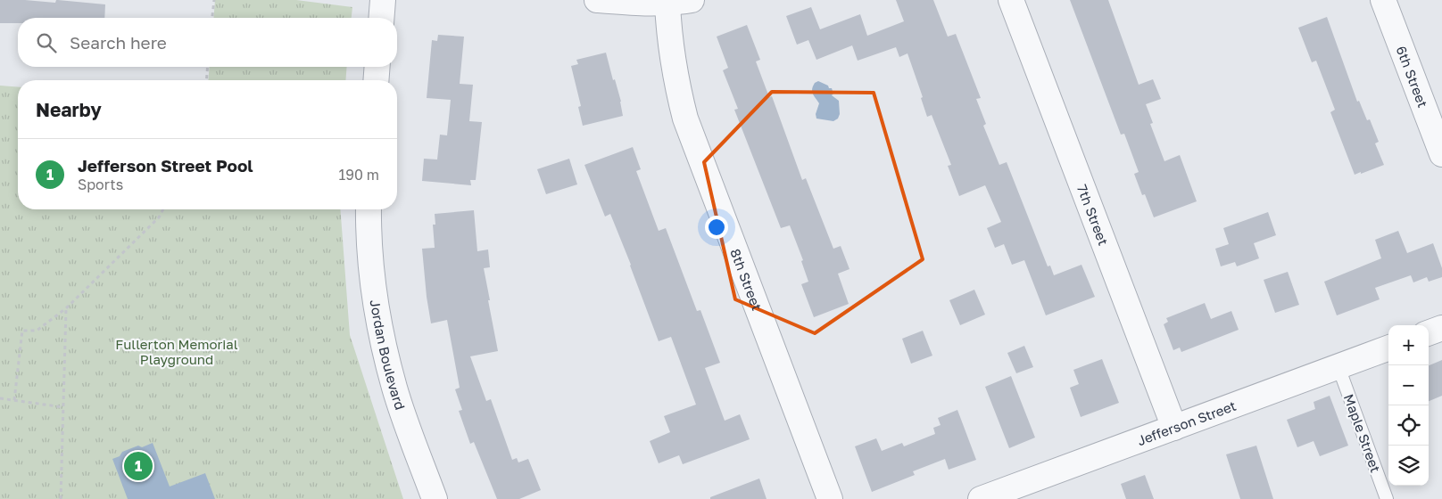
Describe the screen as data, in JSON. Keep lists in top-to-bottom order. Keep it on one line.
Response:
{"streets":{"street":["6th Street","7th Street","8th Street","Jordan Boulevard","Jefferson Street"],"lane":["Maple Street"]},"crossings":[["7th Street","Jefferson Street"],["Jefferson Street","Maple Street"]],"parks":["Fullerton Memorial Playground"],"page":{"search":"Search here","heading":"Nearby","list":[{"mark":"1","name":"Jefferson Street Pool","note":"Sports","value":"190 m"}],"map_buttons":["+","−"],"pins":"1"}}
